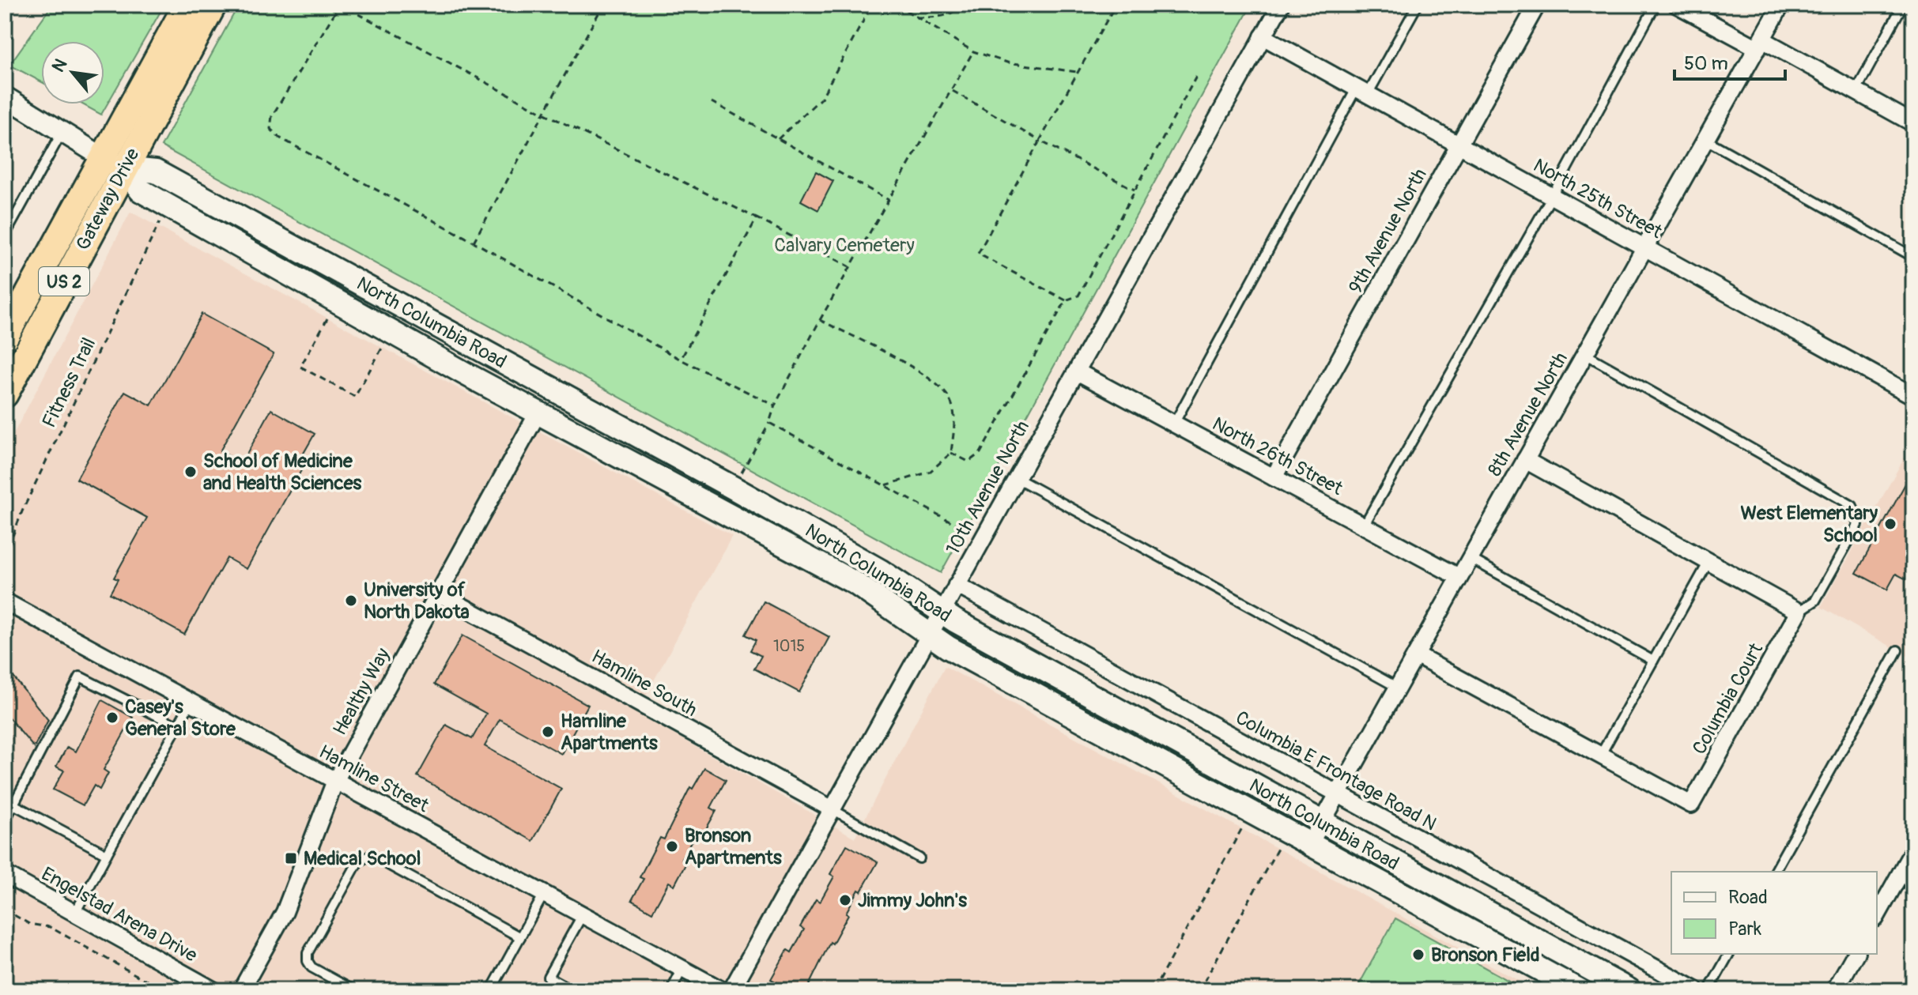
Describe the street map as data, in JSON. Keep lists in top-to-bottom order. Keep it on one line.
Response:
{"streets":{"highway":["Gateway Drive","US 2"],"main road":["North Columbia Road"],"street":["North 25th Street","9th Avenue North","8th Avenue North","North 26th Street","10th Avenue North","Hamline South","Healthy Way","Columbia Court","Columbia E Frontage Road N","Hamline Street","Engelstad Arena Drive"],"path":["Fitness Trail"]},"crossings":[["North 25th Street","9th Avenue North"],["North 25th Street","8th Avenue North"],["North 25th Street","10th Avenue North"],["Gateway Drive","North Columbia Road"],["9th Avenue North","North 26th Street"],["North Columbia Road","8th Avenue North"],["North Columbia Road","10th Avenue North"],["8th Avenue North","North 26th Street"],["8th Avenue North","Columbia Court"],["8th Avenue North","Columbia E Frontage Road N"],["North 26th Street","10th Avenue North"],["10th Avenue North","Hamline South"],["10th Avenue North","Columbia E Frontage Road N"],["Hamline South","Healthy Way"],["Healthy Way","Hamline Street"]],"parks":["Calvary Cemetery"],"places":{"other":["School of Medicine and Health Sciences","West Elementary School","University of North Dakota","Casey's General Store","Hamline Apartments","Bronson Apartments","Jimmy John's","Bronson Field"],"transit":["Medical School"]},"house_numbers":["1015"],"legend":["Road","Park"],"scale_bar":"50 m","north":"top left"}
